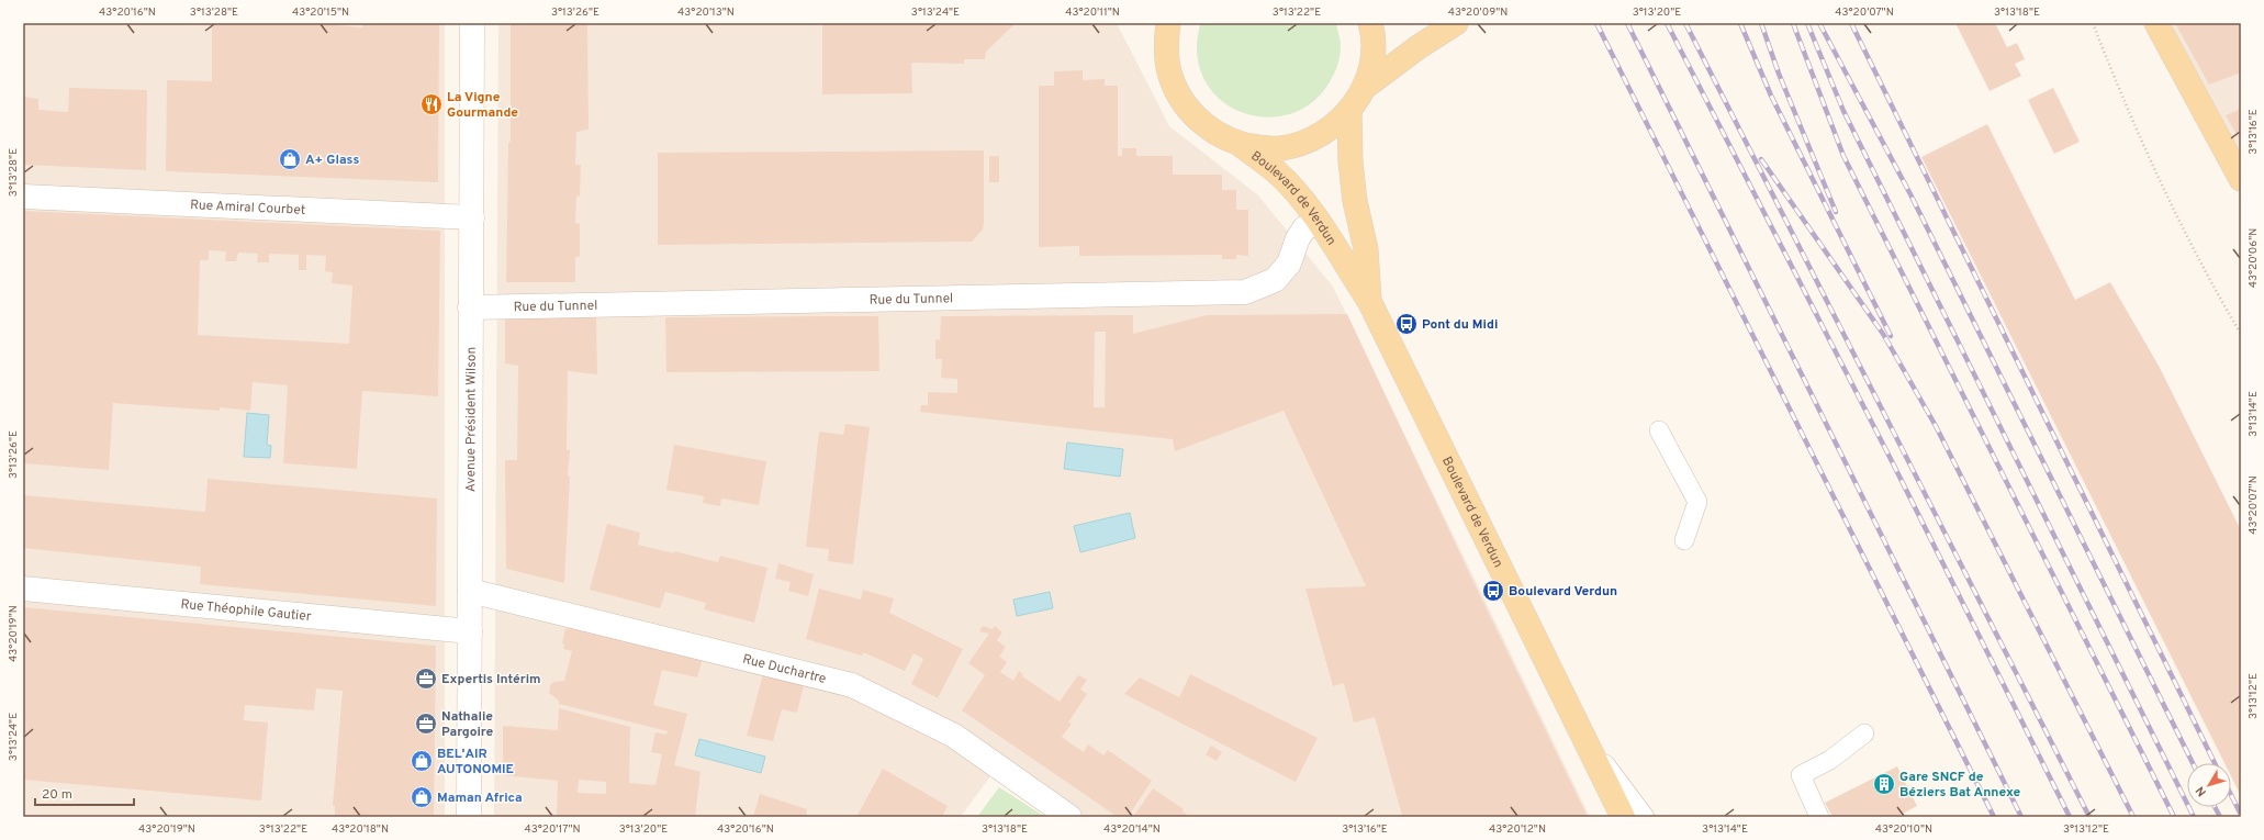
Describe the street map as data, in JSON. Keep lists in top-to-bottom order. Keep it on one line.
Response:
{"streets":{"main road":["Boulevard de Verdun"],"street":["Rue Amiral Courbet","Rue du Tunnel","Avenue Président Wilson","Rue Théophile Gautier","Rue Duchartre"]},"crossings":[["Boulevard de Verdun","Rue du Tunnel"],["Rue Amiral Courbet","Avenue Président Wilson"],["Rue du Tunnel","Avenue Président Wilson"],["Avenue Président Wilson","Rue Théophile Gautier"],["Avenue Président Wilson","Rue Duchartre"]],"places":{"restaurant":["La Vigne Gourmande"],"shop":["A+ Glass","BEL'AIR AUTONOMIE","Maman Africa"],"bus stop":["Pont du Midi","Boulevard Verdun"],"office":["Expertis Intérim","Nathalie Pargoire"],"building":["Gare SNCF de Béziers Bat Annexe"]},"scale_bar":"20 m","north":"bottom left","coordinates":["43°20'16\"N","3°13'28\"E","43°20'15\"N","3°13'26\"E","43°20'13\"N","3°13'24\"E","43°20'11\"N","3°13'22\"E","43°20'09\"N","3°13'20\"E","43°20'07\"N","3°13'18\"E","3°13'16\"E","43°20'06\"N","3°13'14\"E","43°20'19\"N","3°13'12\"E","43°20'18\"N","43°20'17\"N","43°20'14\"N","43°20'12\"N","43°20'10\"N"]}
